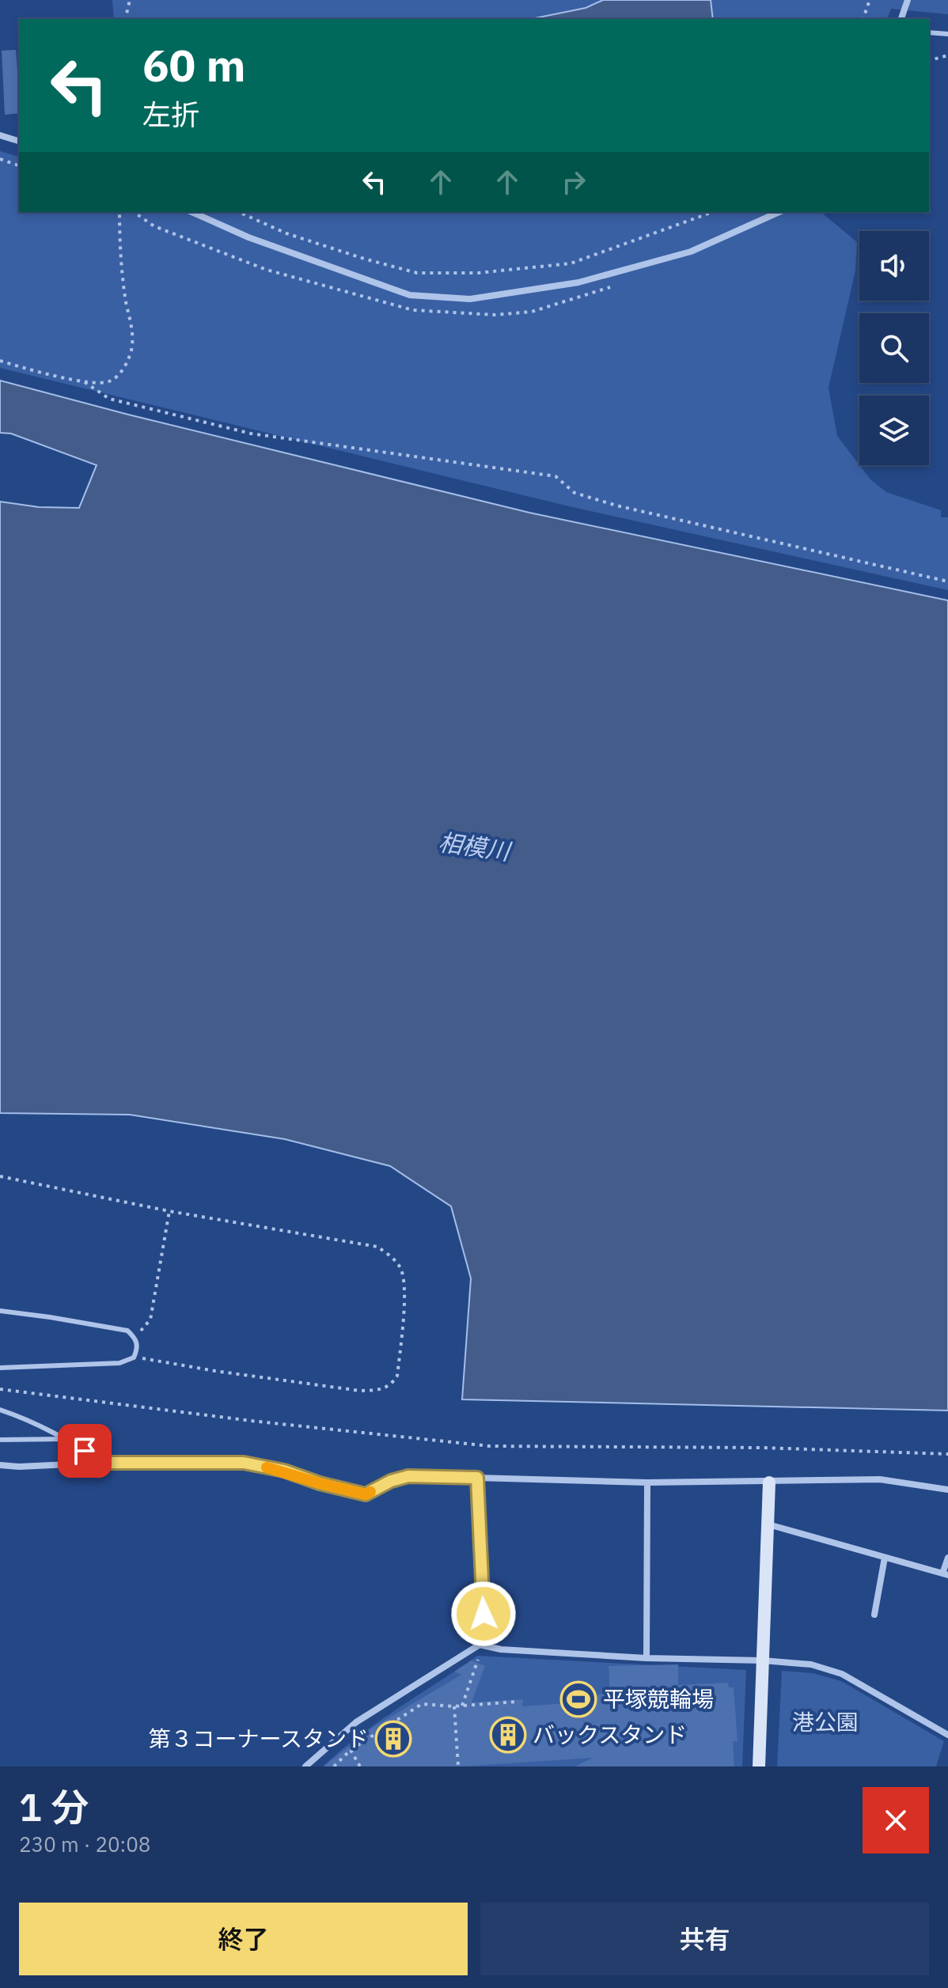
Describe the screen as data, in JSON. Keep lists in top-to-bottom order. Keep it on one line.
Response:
{"water":["相模川"],"parks":["港公園"],"places":{"sports":["平塚競輪場"],"building":["バックスタンド","第３コーナースタンド"]},"page":{"turn":["60 m","左折"],"heading":["1 分","230 m · 20:08"],"buttons":["終了","共有"]}}
